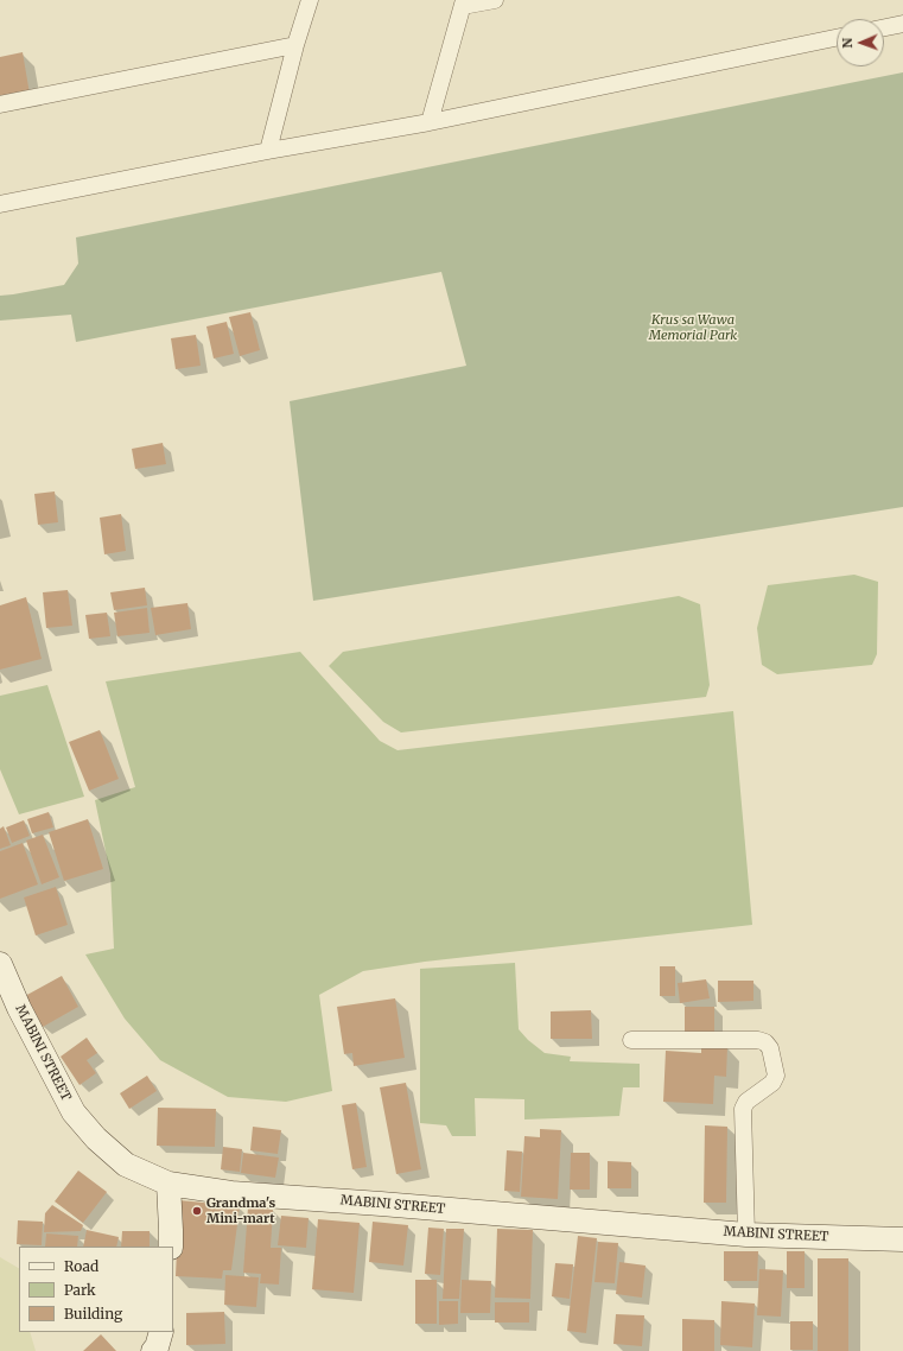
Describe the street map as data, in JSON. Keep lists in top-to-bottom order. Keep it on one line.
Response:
{"streets":{"main road":["MABINI STREET"]},"parks":["Krus sa Wawa Memorial Park"],"places":["Grandma's Mini-mart"],"legend":["Road","Park","Building"],"north":"left"}
